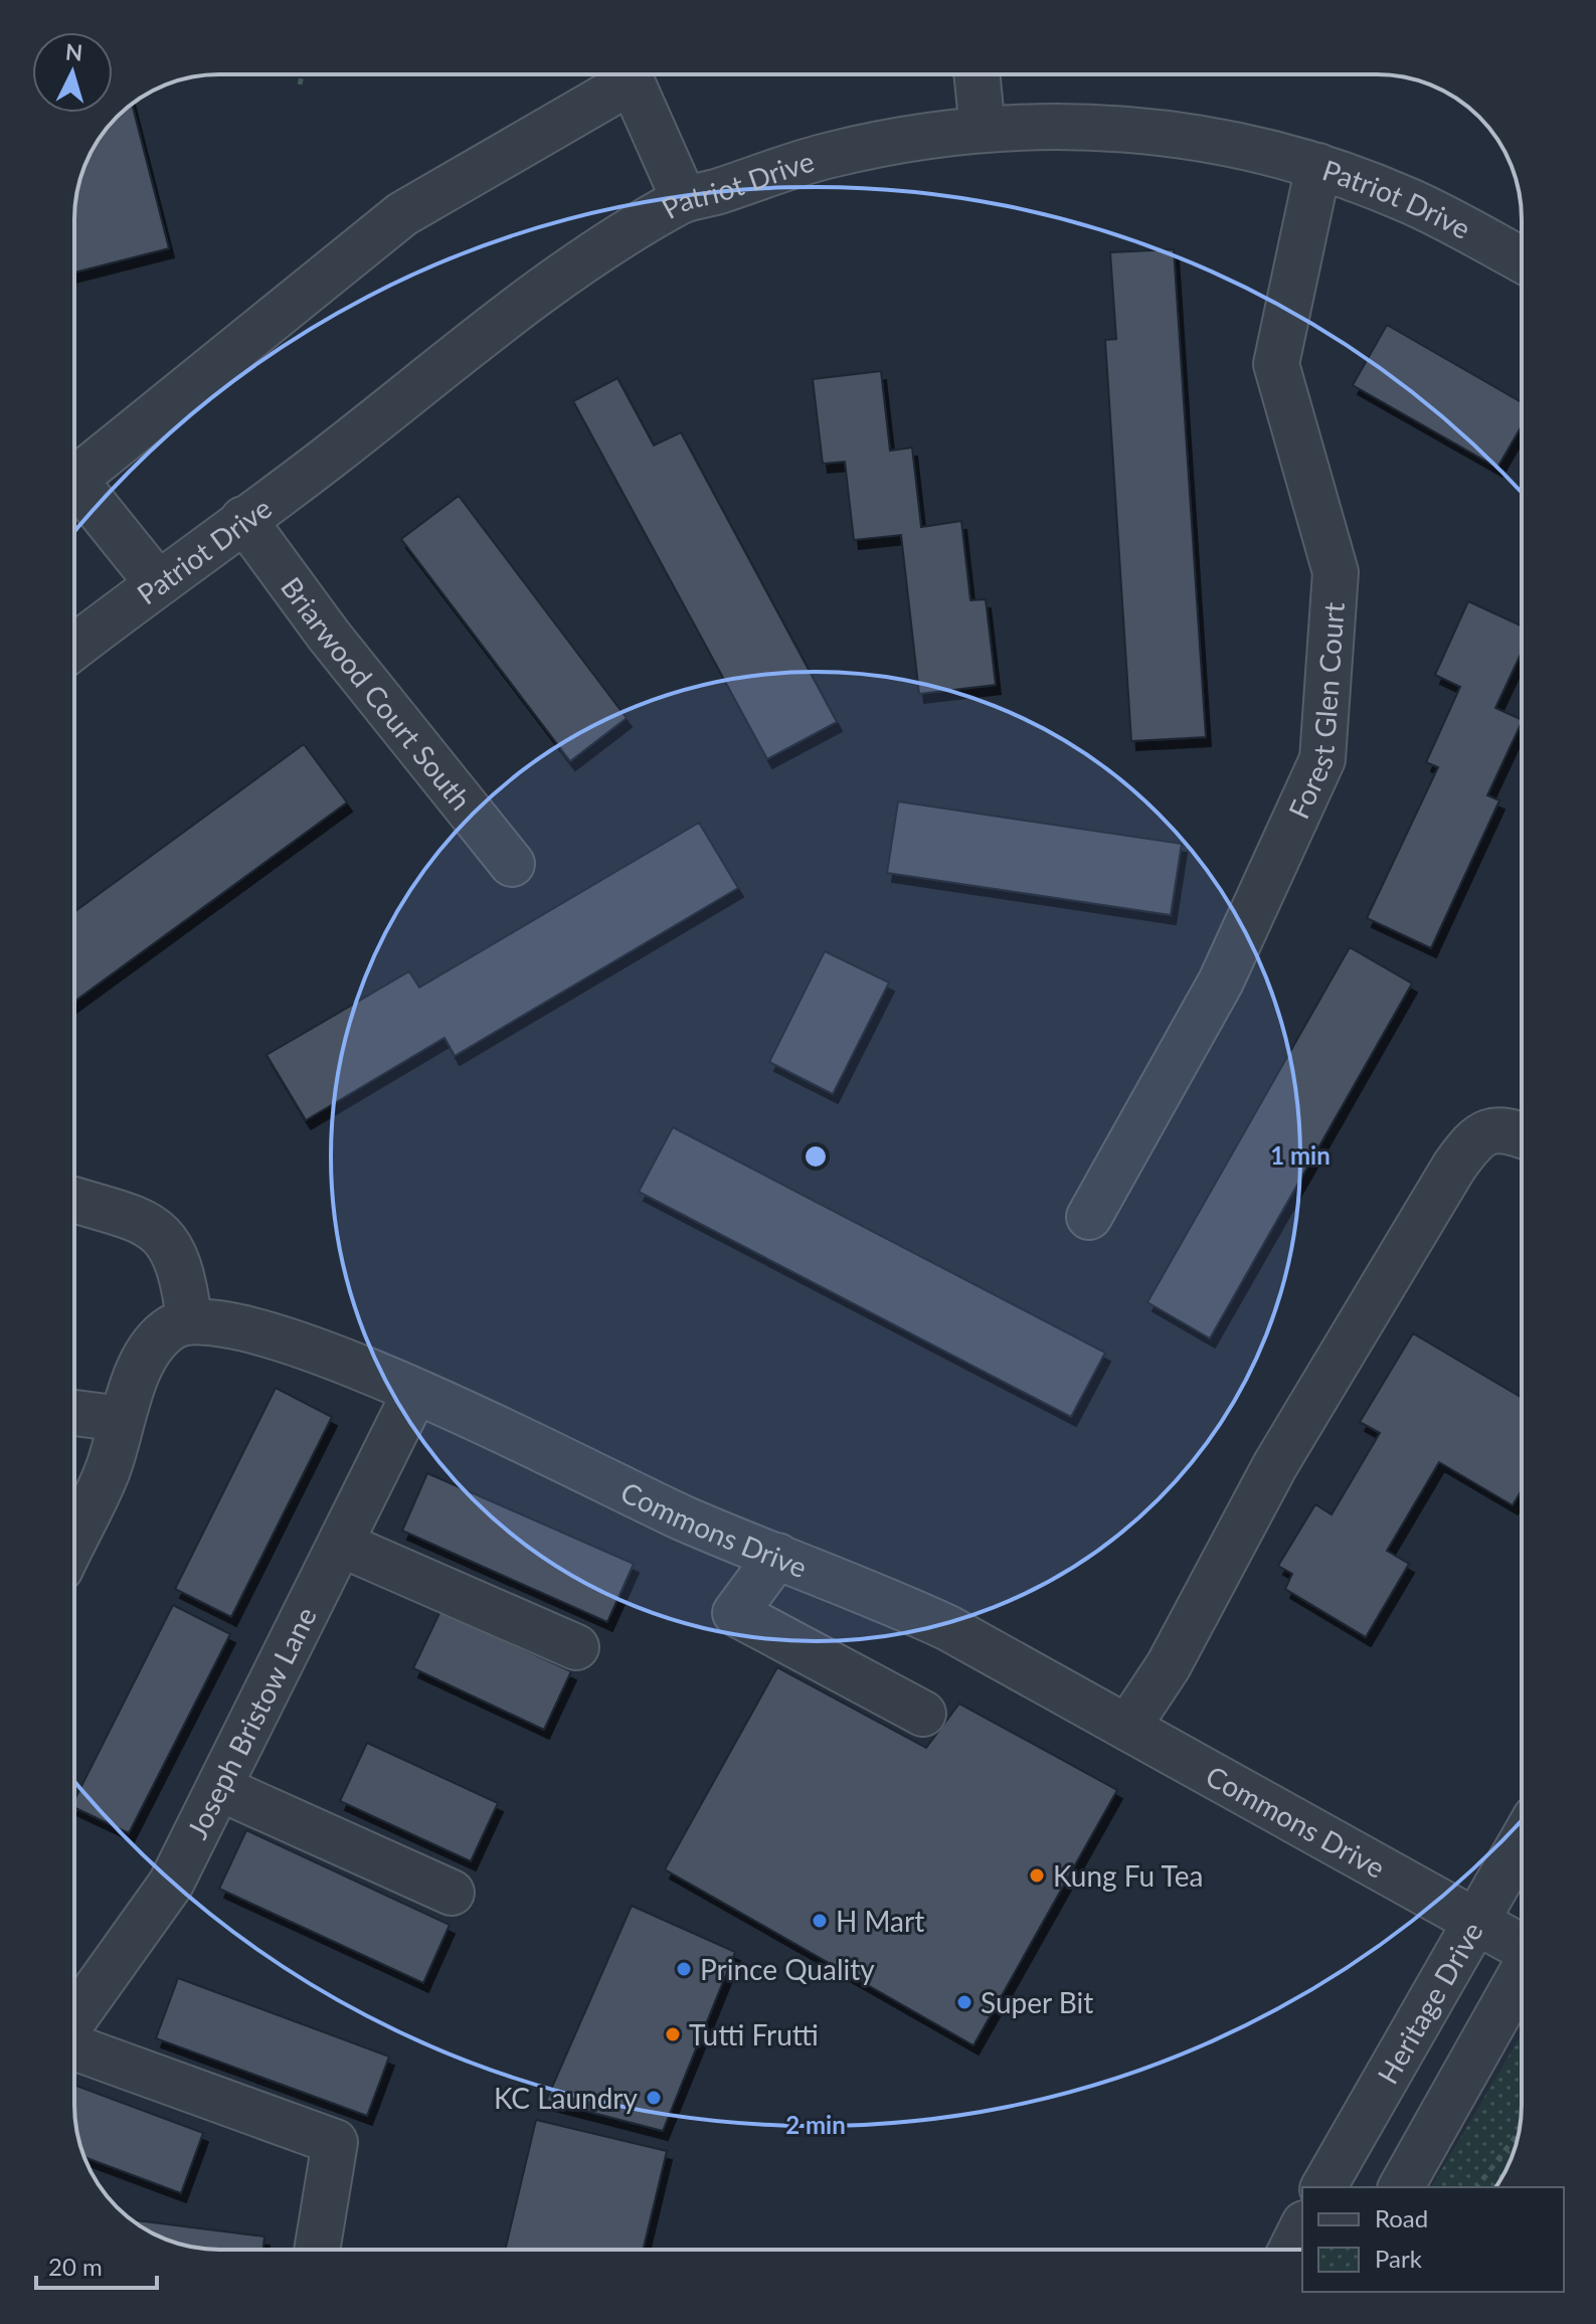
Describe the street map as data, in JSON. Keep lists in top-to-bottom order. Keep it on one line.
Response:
{"streets":{"street":["Patriot Drive","Briarwood Court South","Forest Glen Court","Commons Drive","Joseph Bristow Lane","Heritage Drive"]},"crossings":[["Patriot Drive","Briarwood Court South"],["Patriot Drive","Forest Glen Court"],["Commons Drive","Joseph Bristow Lane"],["Commons Drive","Heritage Drive"]],"places":["Kung Fu Tea","H Mart","Prince Quality","Super Bit","Tutti Frutti","KC Laundry"],"legend":["Road","Park"],"scale_bar":"20 m","north":"top","rings":["1 min","2 min"]}
